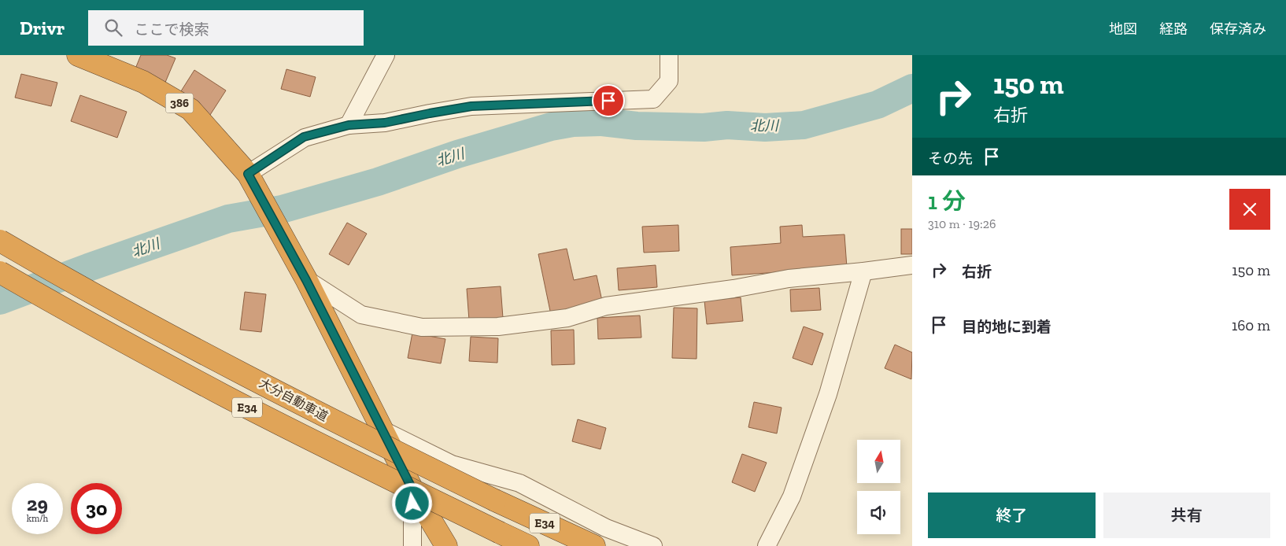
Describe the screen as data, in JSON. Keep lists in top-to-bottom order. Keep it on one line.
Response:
{"streets":{"highway":["386","大分自動車道","E34"]},"water":["北川"],"north":"top","page":{"header":"Drivr","search":"ここで検索","nav":["地図","経路","保存済み"],"turn":["150 m","右折"],"then":"その先","heading":["1 分","310 m · 19:26"],"list":[{"name":"右折","value":"150 m"},{"name":"目的地に到着","value":"160 m"}],"speed":"29 km/h","limit":"30","buttons":["終了","共有"]}}
